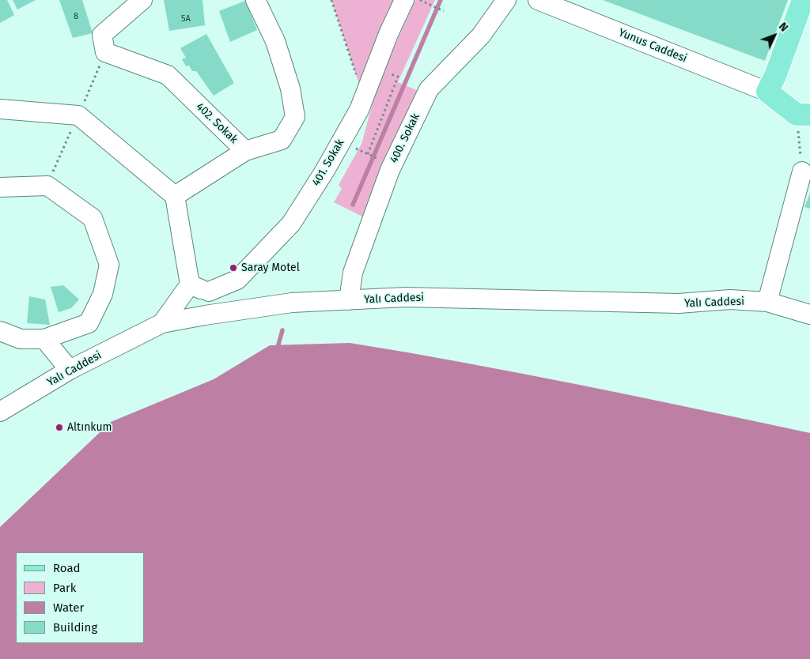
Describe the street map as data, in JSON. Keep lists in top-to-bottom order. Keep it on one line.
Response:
{"streets":{"street":["Yunus Caddesi","402. Sokak","400. Sokak","401. Sokak","Yalı Caddesi"]},"crossings":[["400. Sokak","Yalı Caddesi"]],"places":["Saray Motel","Altınkum"],"house_numbers":["8","5A"],"legend":["Road","Park","Water","Building"],"north":"top right"}
